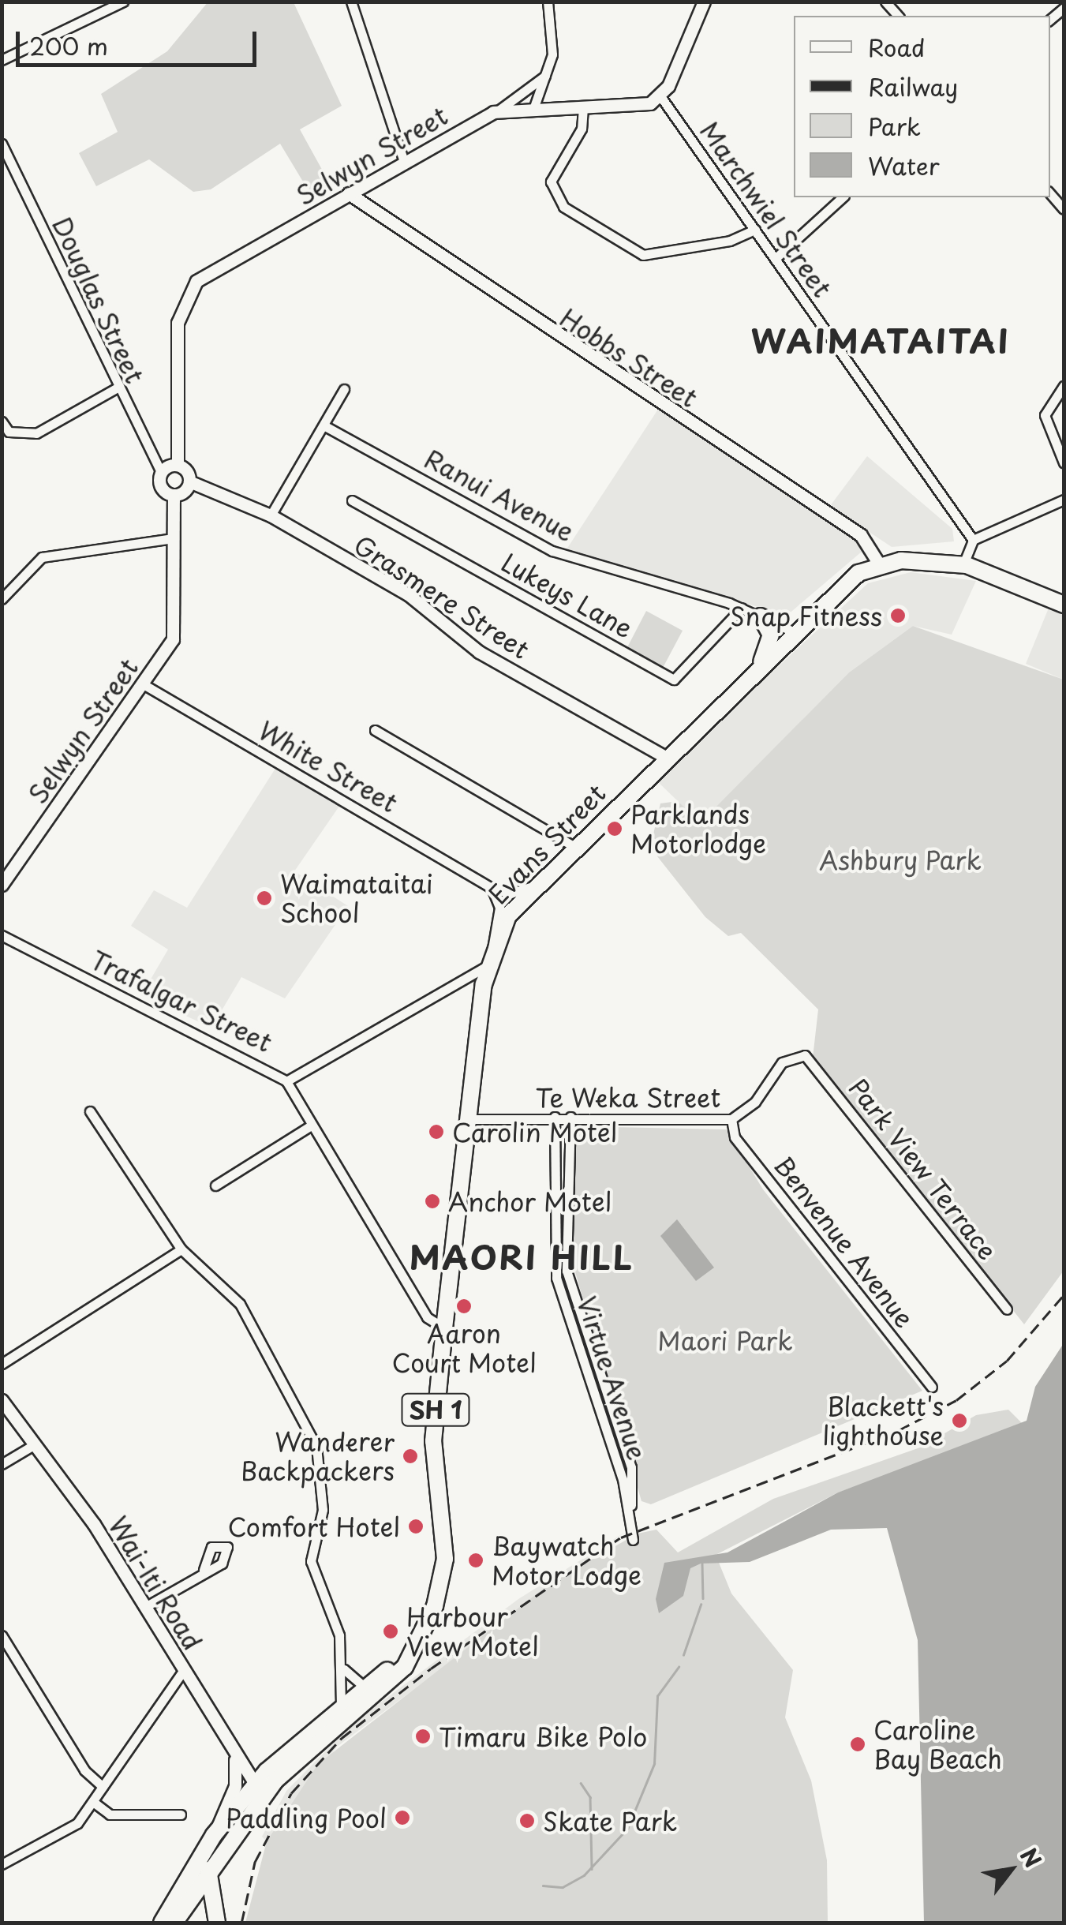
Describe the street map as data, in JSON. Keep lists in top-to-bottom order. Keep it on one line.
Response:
{"streets":{"highway":["Evans Street","SH 1"],"street":["Selwyn Street","Marchwiel Street","Douglas Street","Hobbs Street","Ranui Avenue","Lukeys Lane","Grasmere Street","White Street","Trafalgar Street","Te Weka Street","Park View Terrace","Benvenue Avenue","Virtue Avenue","Wai-Iti Road"]},"crossings":[["Selwyn Street","Marchwiel Street"],["Selwyn Street","Hobbs Street"],["Selwyn Street","Grasmere Street"],["Selwyn Street","White Street"],["Hobbs Street","Evans Street"],["Ranui Avenue","Lukeys Lane"],["Ranui Avenue","Evans Street"],["Grasmere Street","Evans Street"],["Evans Street","Trafalgar Street"],["Evans Street","Te Weka Street"],["Evans Street","SH 1"],["Te Weka Street","Park View Terrace"],["Te Weka Street","Benvenue Avenue"],["Te Weka Street","Virtue Avenue"],["SH 1","Wai-Iti Road"]],"districts":["WAIMATAITAI","MAORI HILL"],"parks":["Ashbury Park","Maori Park"],"places":["Snap Fitness","Parklands Motorlodge","Waimataitai School","Carolin Motel","Anchor Motel","Aaron Court Motel","Blackett's lighthouse","Wanderer Backpackers","Comfort Hotel","Baywatch Motor Lodge","Harbour View Motel","Timaru Bike Polo","Caroline Bay Beach","Paddling Pool","Skate Park"],"legend":["Road","Railway","Park","Water"],"scale_bar":"200 m","north":"top right"}
